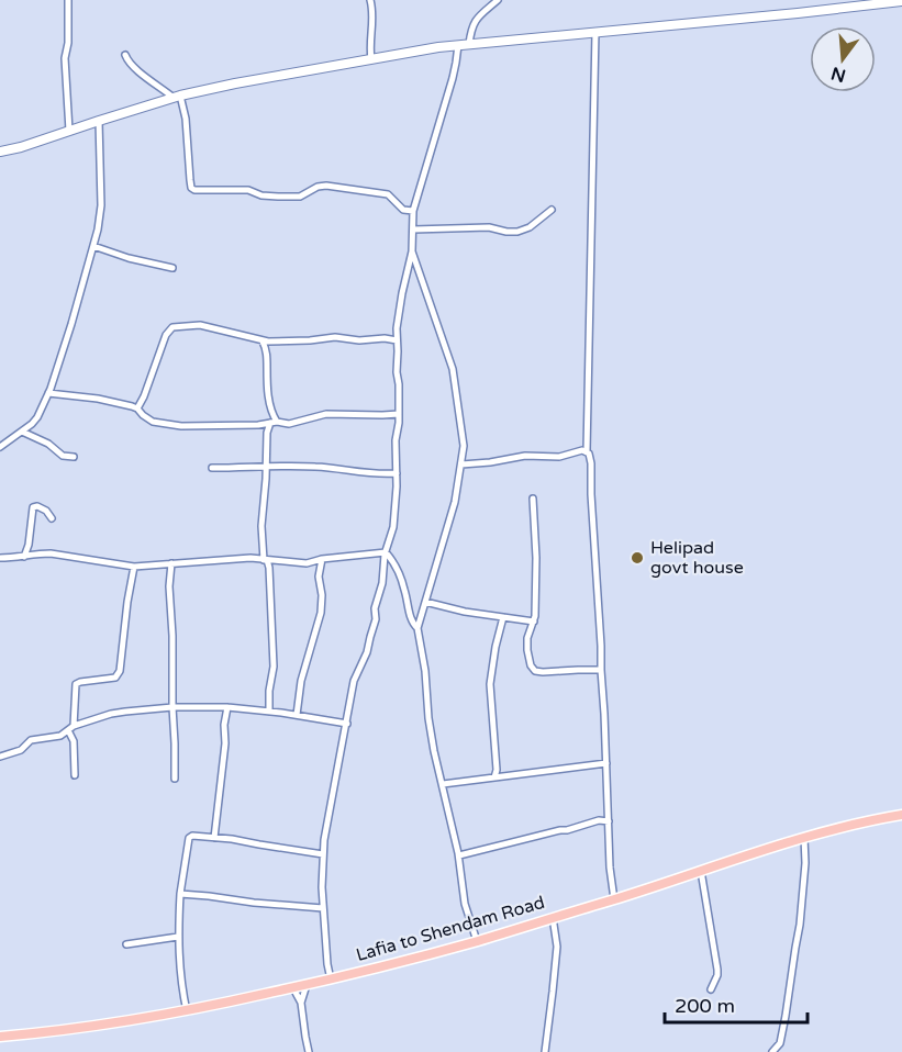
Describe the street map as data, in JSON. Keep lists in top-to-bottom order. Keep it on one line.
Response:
{"streets":{"main road":["Lafia to Shendam Road"]},"places":["Helipad govt house"],"scale_bar":"200 m","north":"bottom"}
